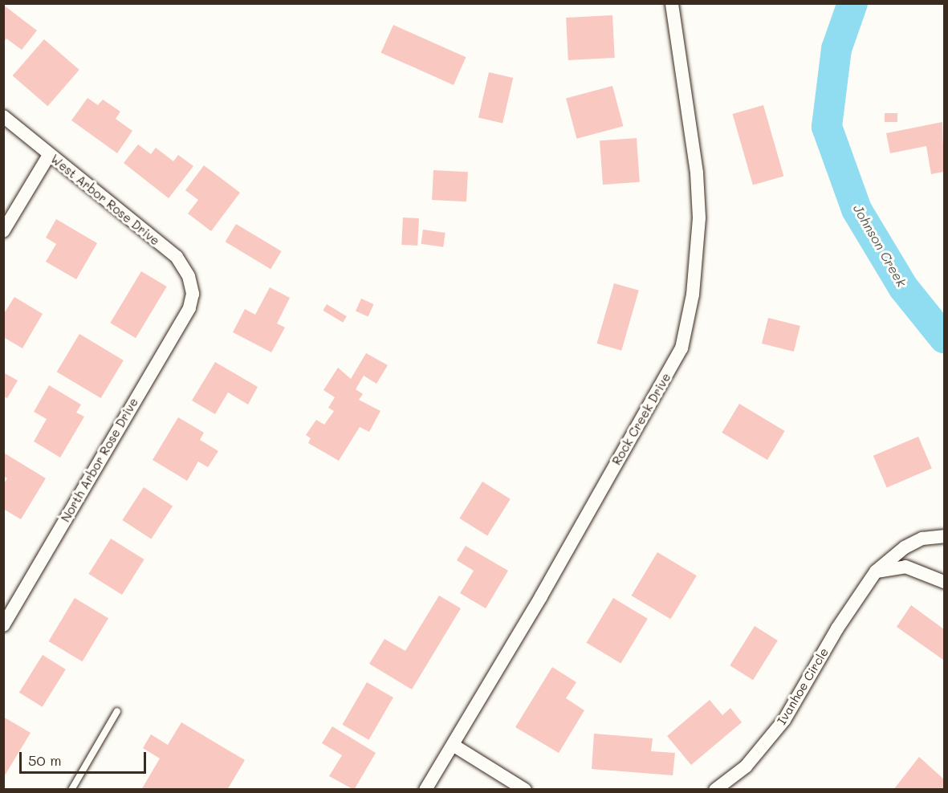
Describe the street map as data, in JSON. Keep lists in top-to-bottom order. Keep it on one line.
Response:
{"streets":{"street":["West Arbor Rose Drive","Rock Creek Drive","North Arbor Rose Drive","Ivanhoe Circle"]},"crossings":[["West Arbor Rose Drive","North Arbor Rose Drive"]],"water":["Johnson Creek"],"scale_bar":"50 m"}
